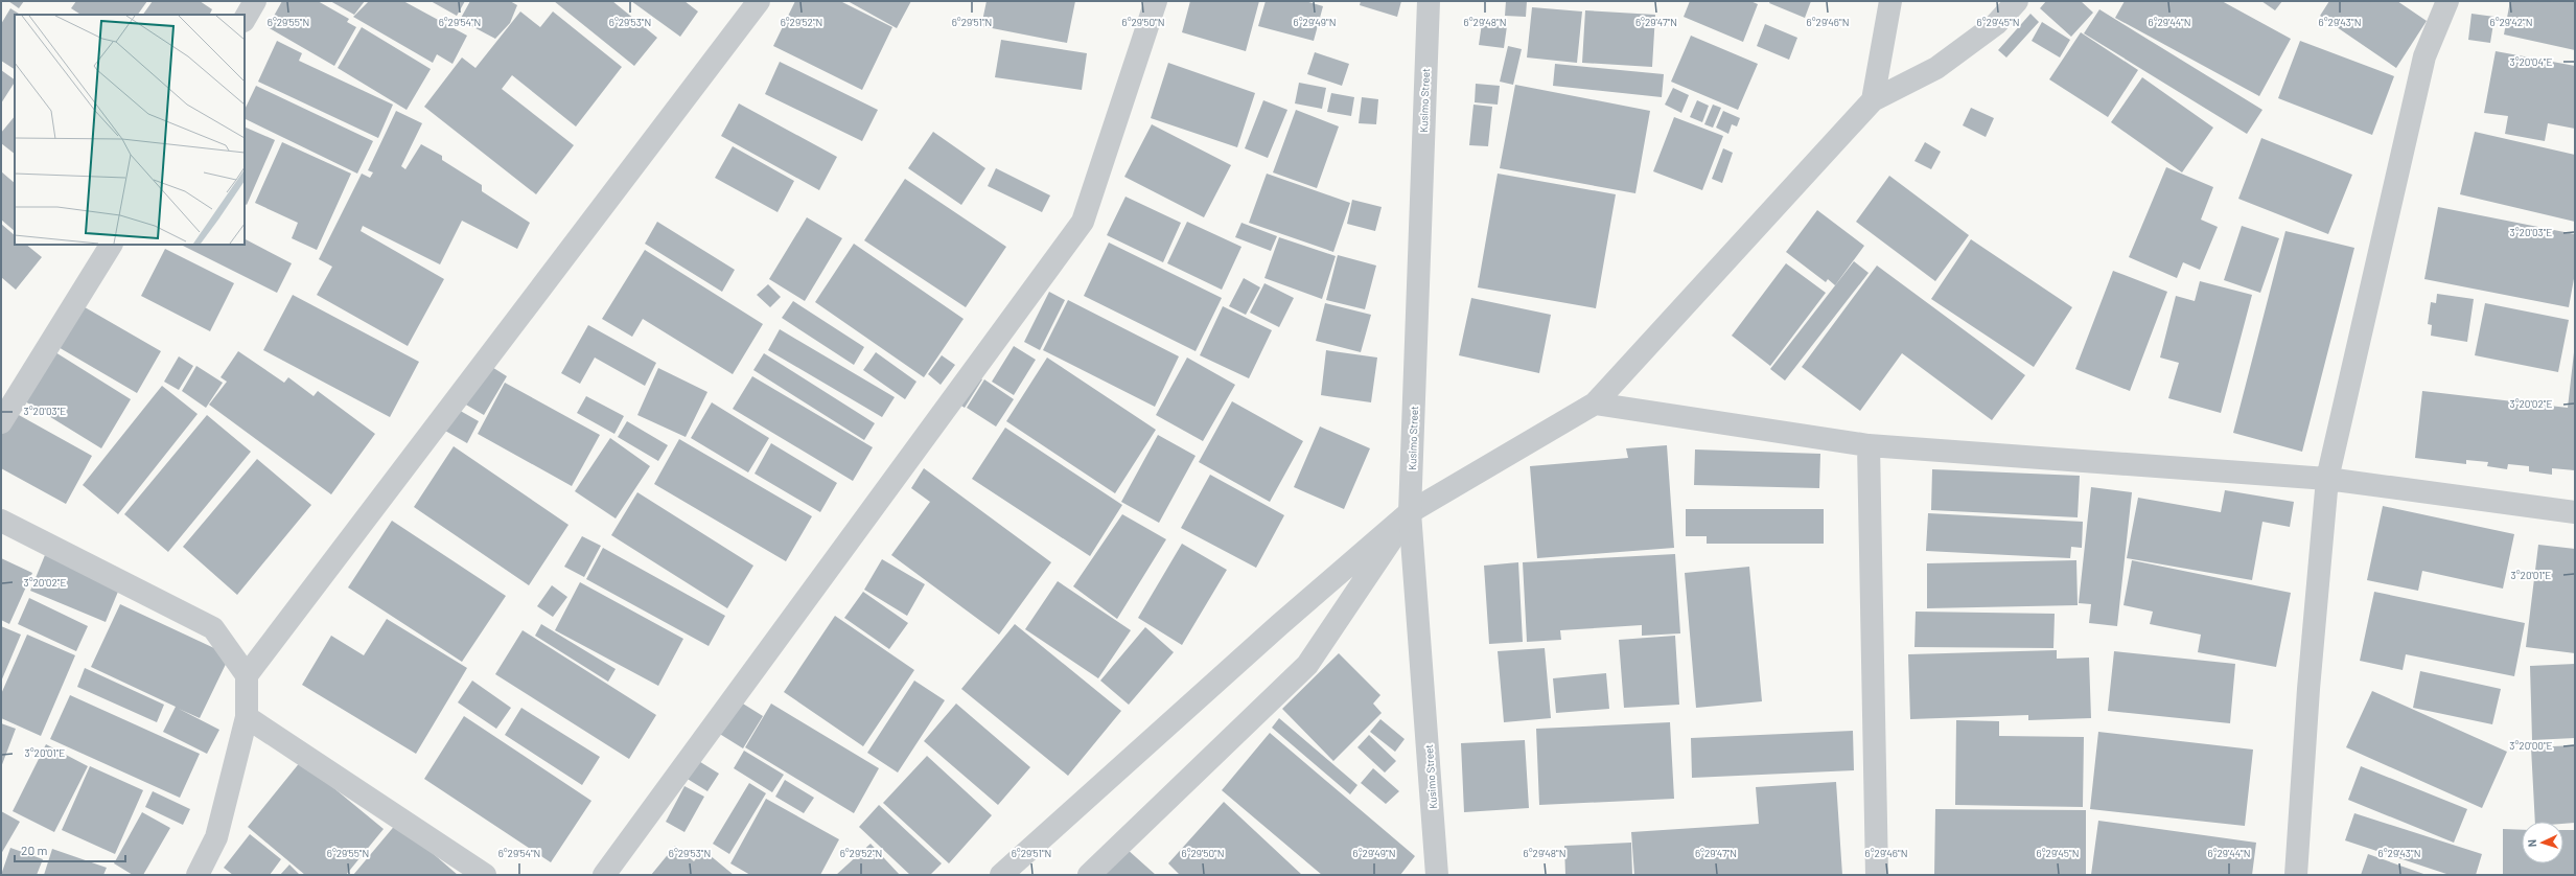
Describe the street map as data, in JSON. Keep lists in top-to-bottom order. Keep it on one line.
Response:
{"streets":{"street":["Kusimo Street"]},"scale_bar":"20 m","north":"left","coordinates":["6°29'55\"N","6°29'54\"N","6°29'53\"N","6°29'52\"N","6°29'51\"N","6°29'50\"N","6°29'49\"N","6°29'48\"N","6°29'47\"N","6°29'46\"N","6°29'45\"N","6°29'44\"N","6°29'43\"N","6°29'42\"N","3°20'04\"E","3°20'03\"E","3°20'02\"E","3°20'01\"E","3°20'00\"E"]}
